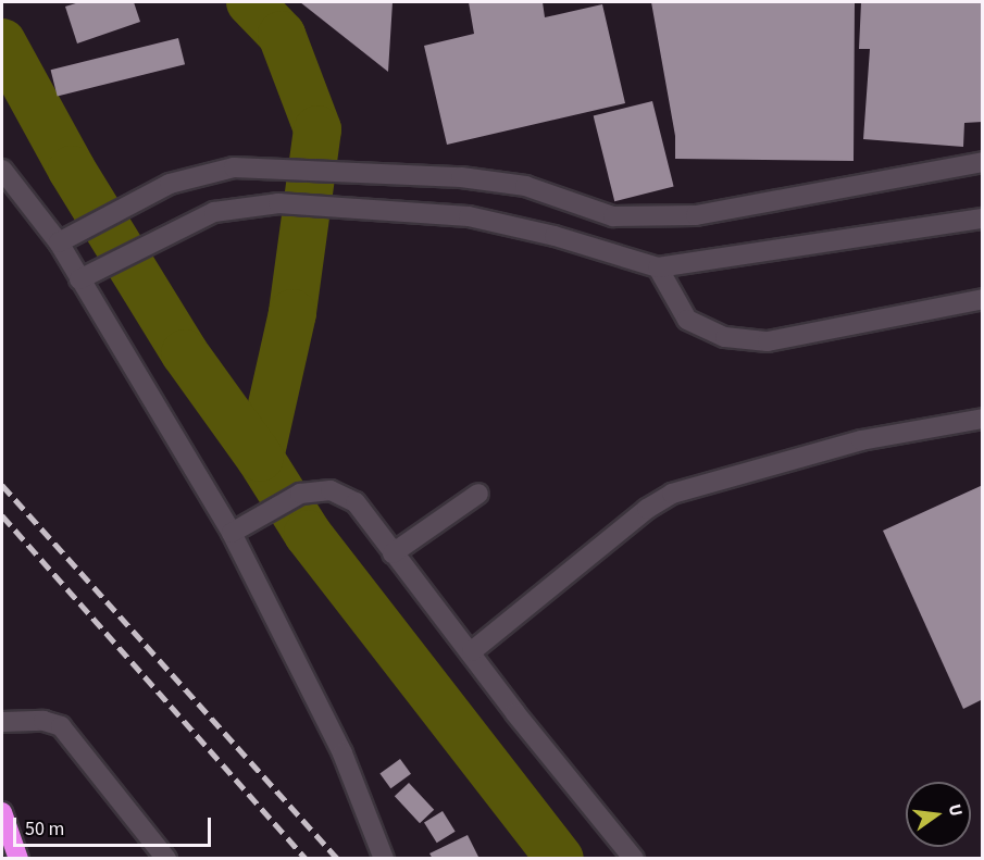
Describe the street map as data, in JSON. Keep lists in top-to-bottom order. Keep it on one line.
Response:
{"scale_bar":"50 m","north":"right"}
